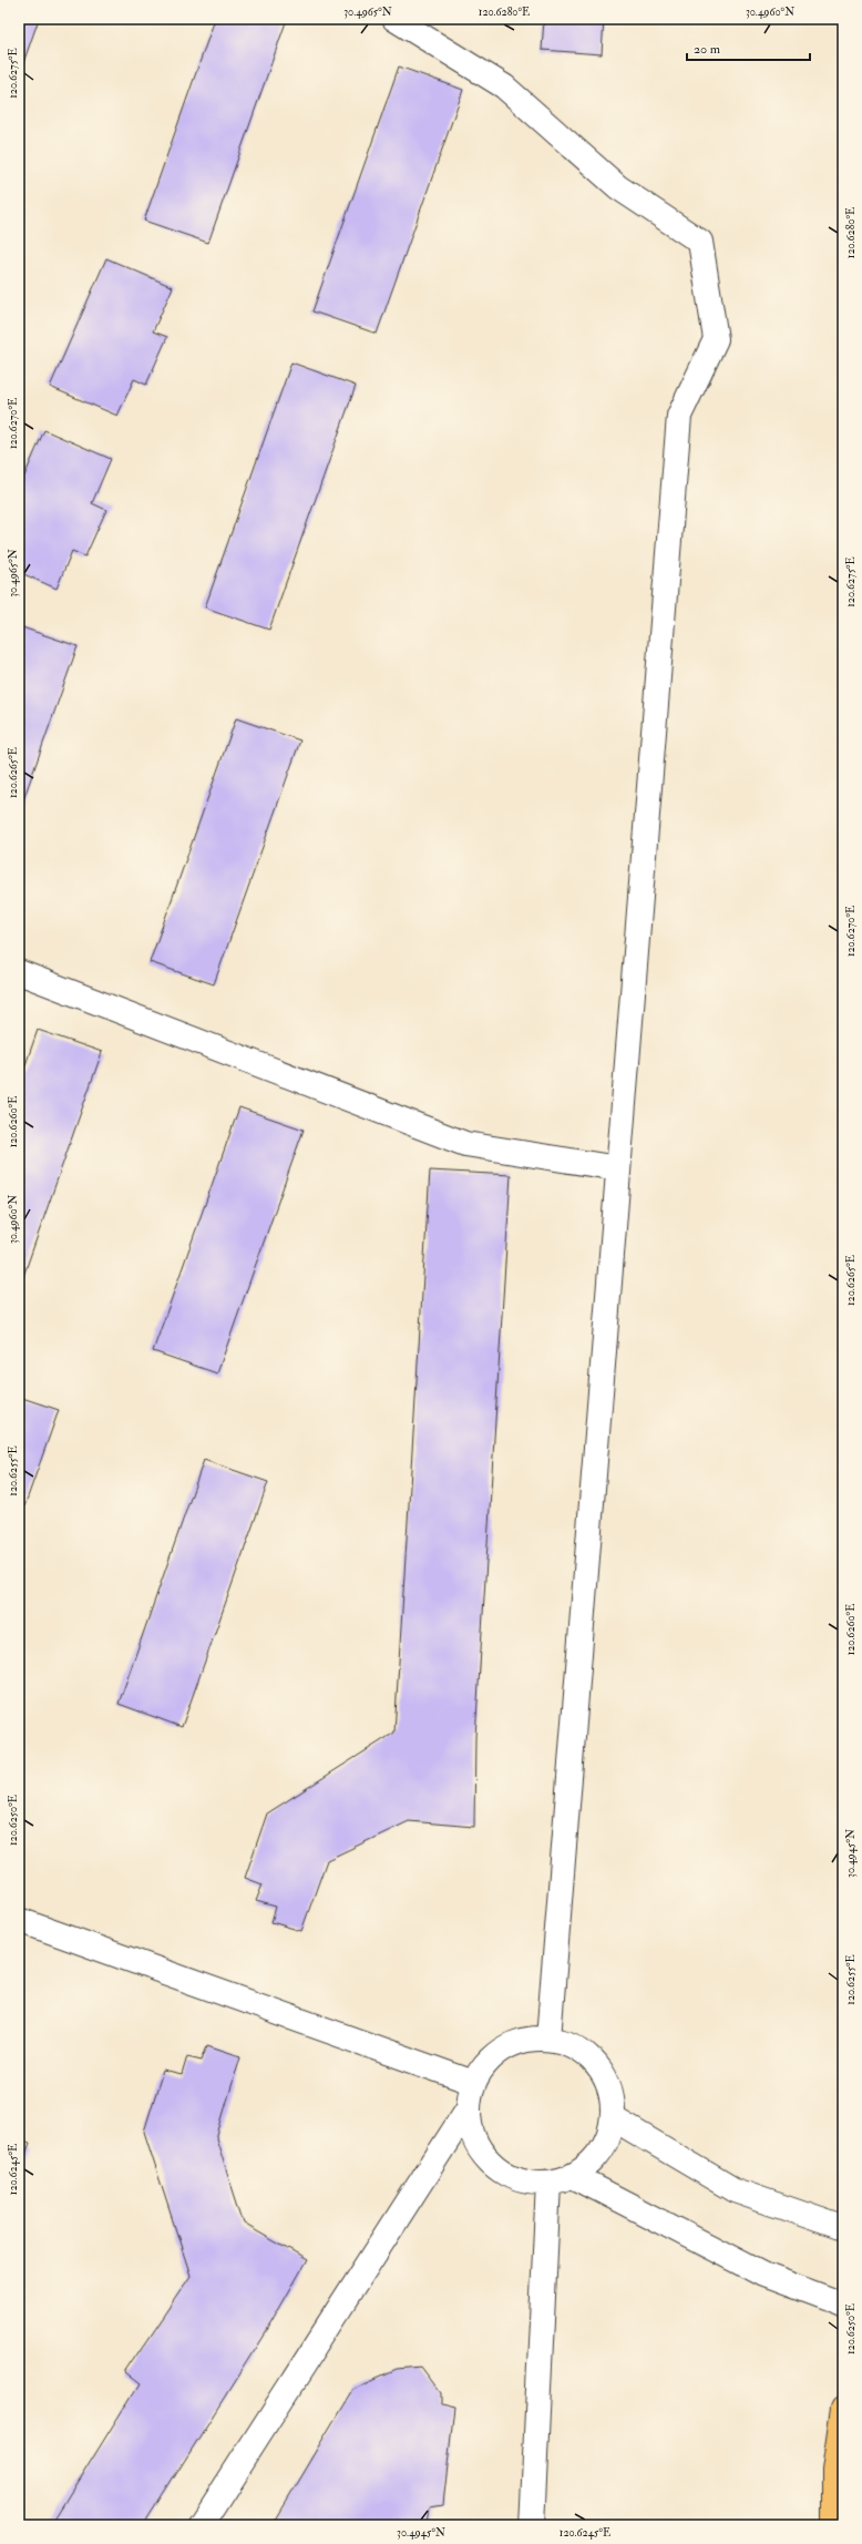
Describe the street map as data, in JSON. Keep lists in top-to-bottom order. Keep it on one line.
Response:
{"scale_bar":"20 m","coordinates":["30.4965°N","120.6280°E","30.4960°N","120.6275°E","120.6270°E","120.6265°E","120.6260°E","120.6255°E","120.6250°E","30.4945°N","120.6245°E"]}
